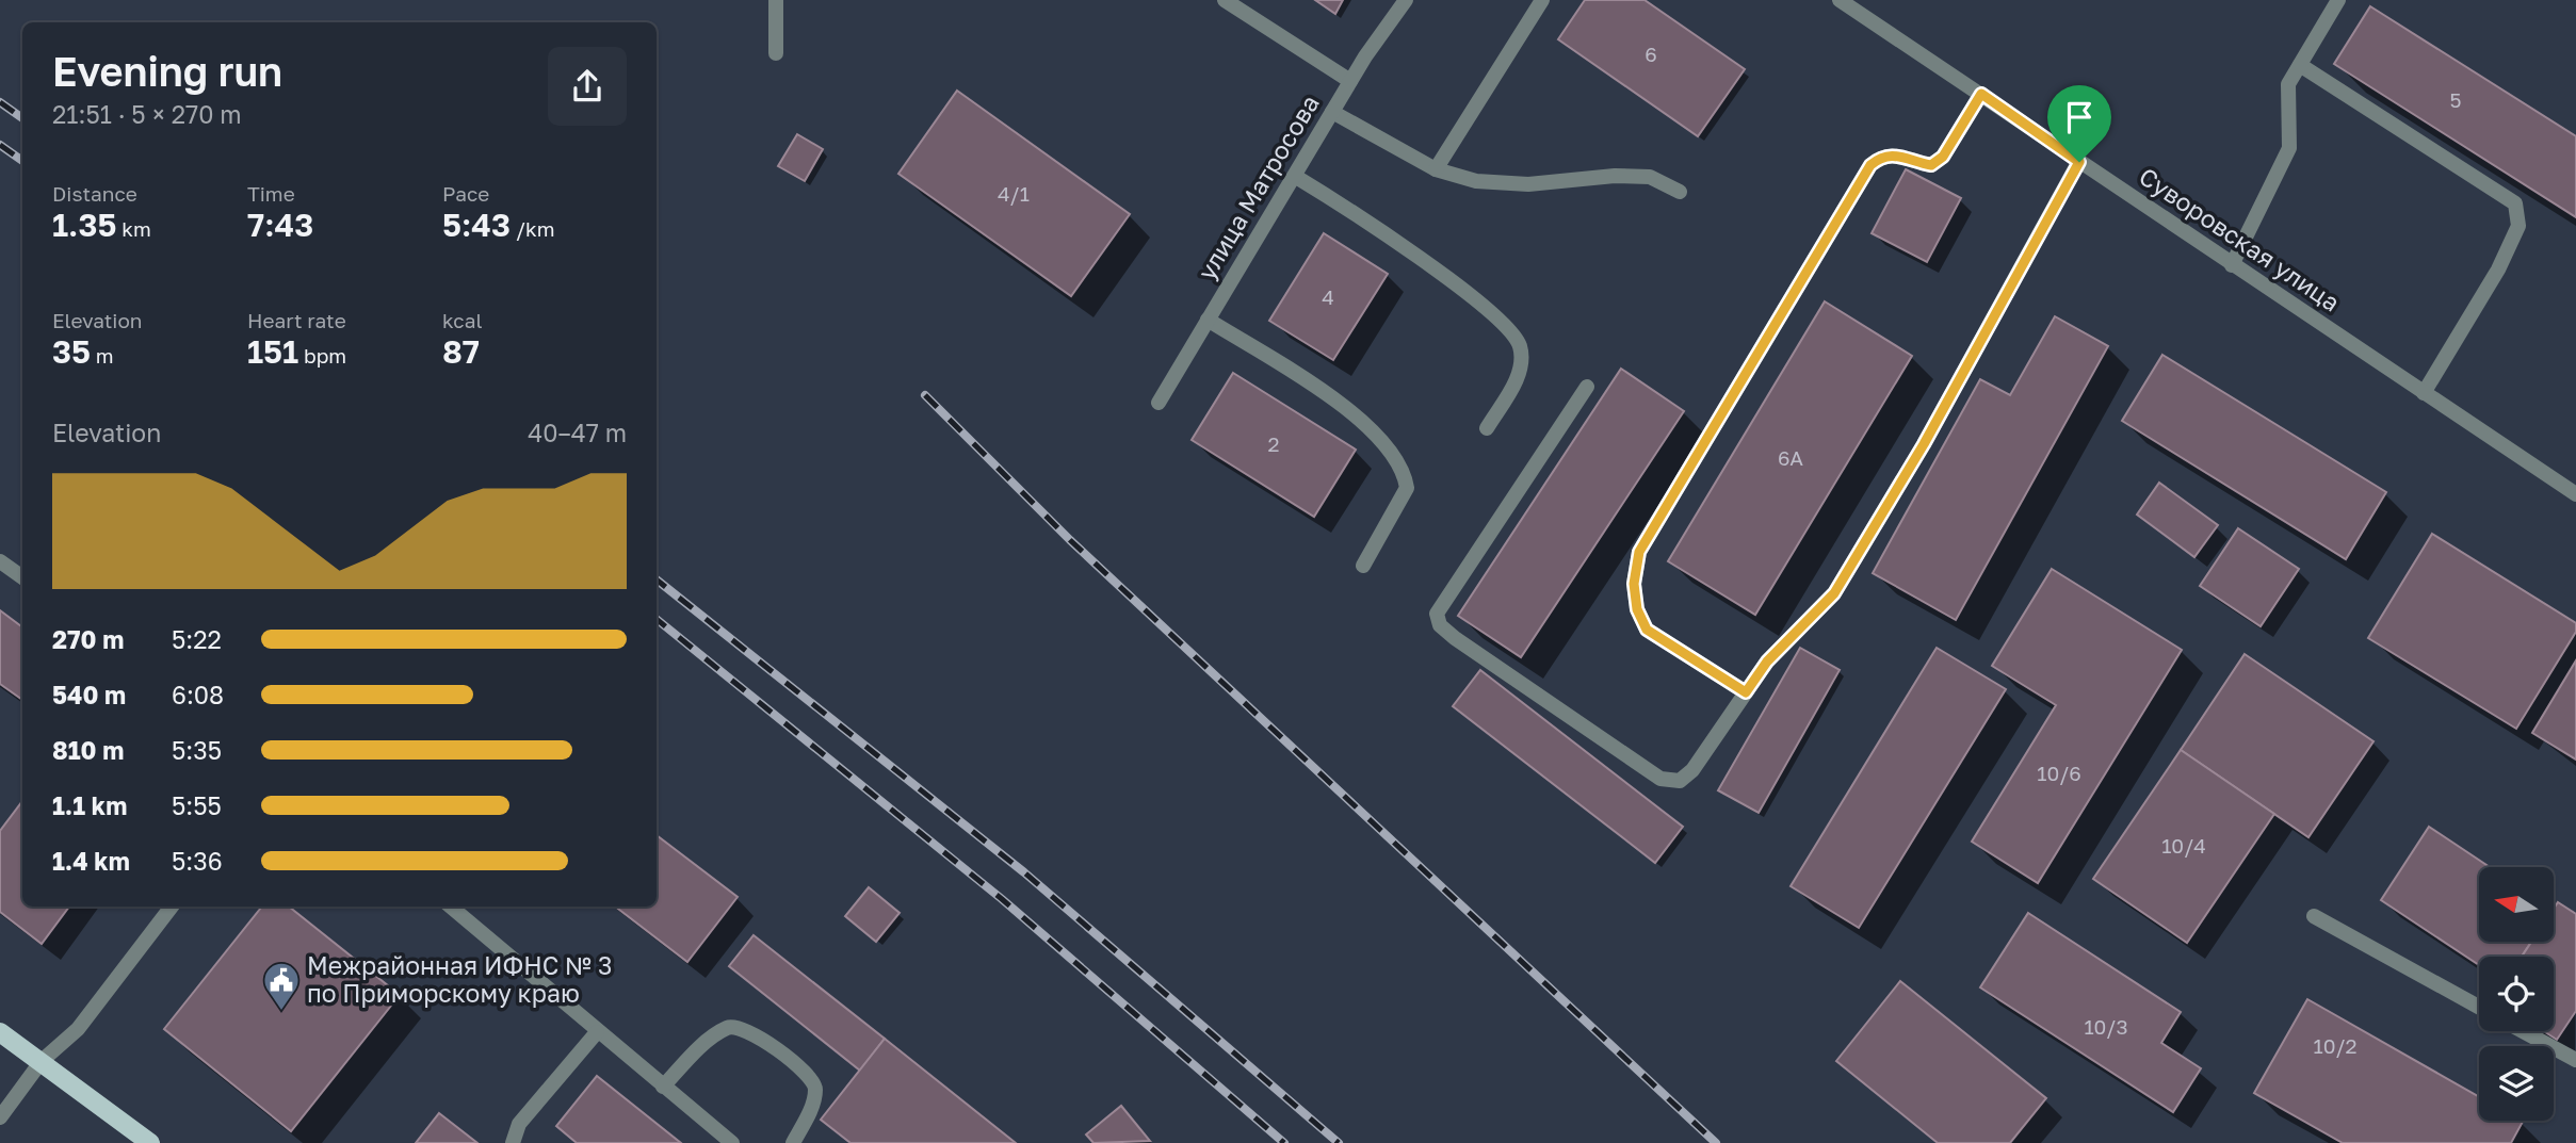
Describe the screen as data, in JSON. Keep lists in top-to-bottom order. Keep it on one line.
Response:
{"streets":{"street":["улица Матросова","Суворовская улица"]},"places":{"public building":["Межрайонная ИФНС № 3 по Приморскому краю"]},"house_numbers":["6","5","4/1","4","2","6А","10/6","10/4","10/3","10/2"],"north":"left","page":{"heading":["Evening run","21:51 · 5 × 270 m"],"stats":[["Distance","1.35 km"],["Time","7:43"],["Pace","5:43 /km"],["Elevation","35 m"],["Heart rate","151 bpm"],["kcal","87"]],"chart":["Elevation","40–47 m"],"list":[{"name":"270 m","note":"5:22"},{"name":"540 m","note":"6:08"},{"name":"810 m","note":"5:35"},{"name":"1.1 km","note":"5:55"},{"name":"1.4 km","note":"5:36"}]}}
